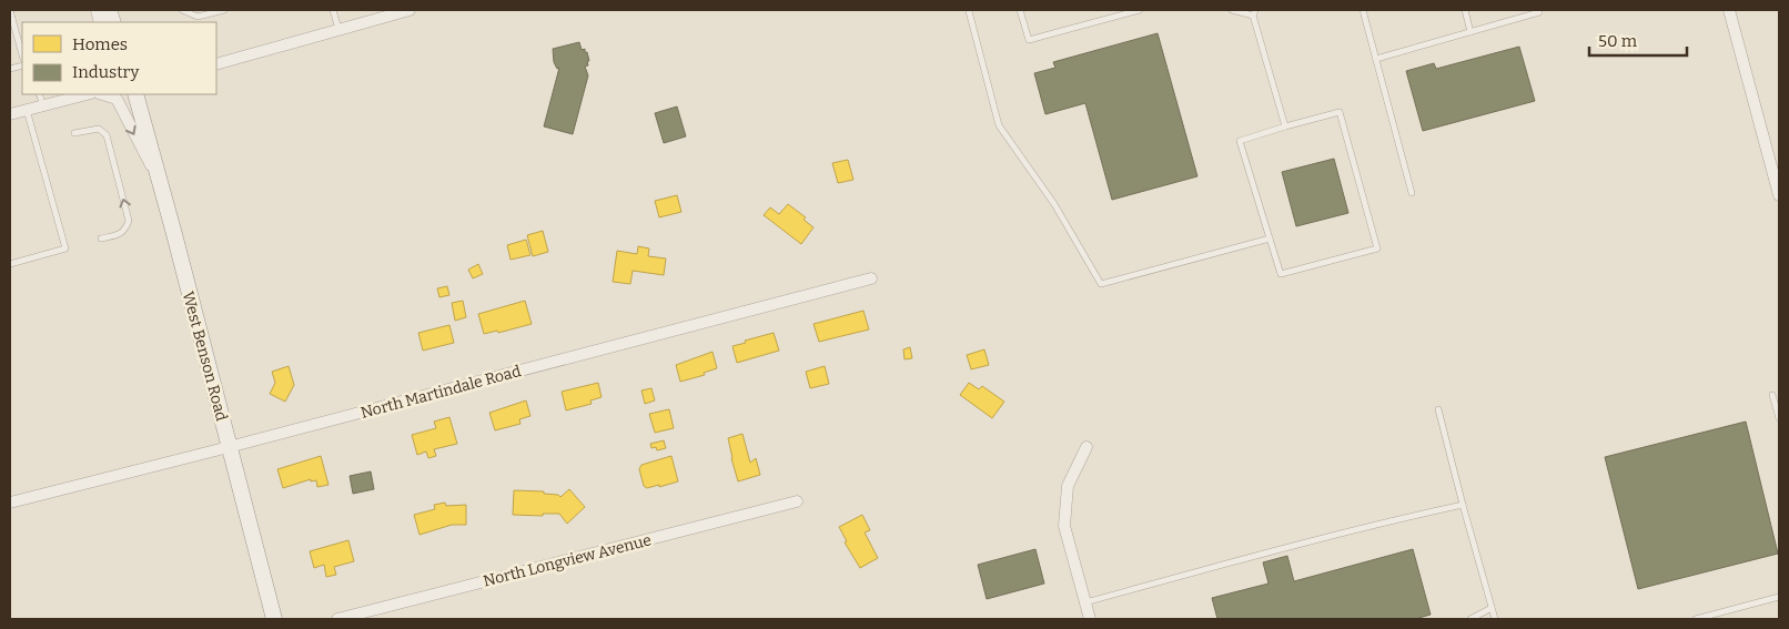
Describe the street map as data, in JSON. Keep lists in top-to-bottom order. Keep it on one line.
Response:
{"streets":{"main road":["West Benson Road"],"street":["North Martindale Road","North Longview Avenue"]},"crossings":[["West Benson Road","North Martindale Road"]],"legend":["Homes","Industry"],"scale_bar":"50 m"}
